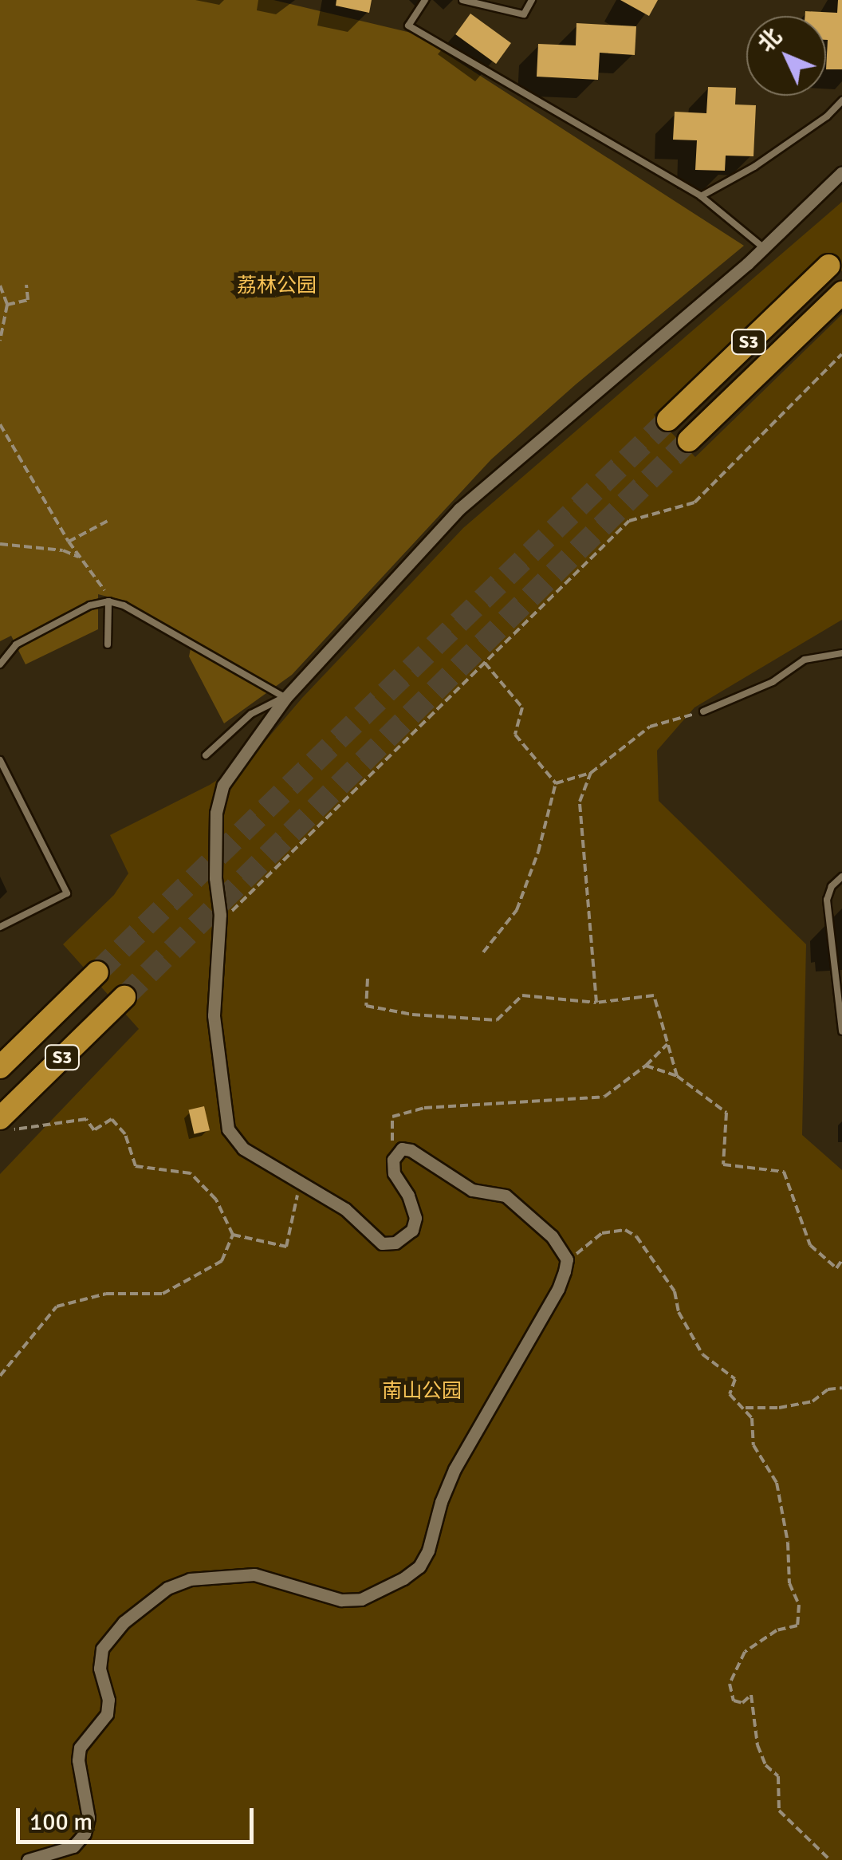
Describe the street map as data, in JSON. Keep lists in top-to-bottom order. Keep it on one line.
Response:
{"streets":{"highway":["S3"]},"parks":["荔林公园","南山公园"],"scale_bar":"100 m","north":"top left"}
